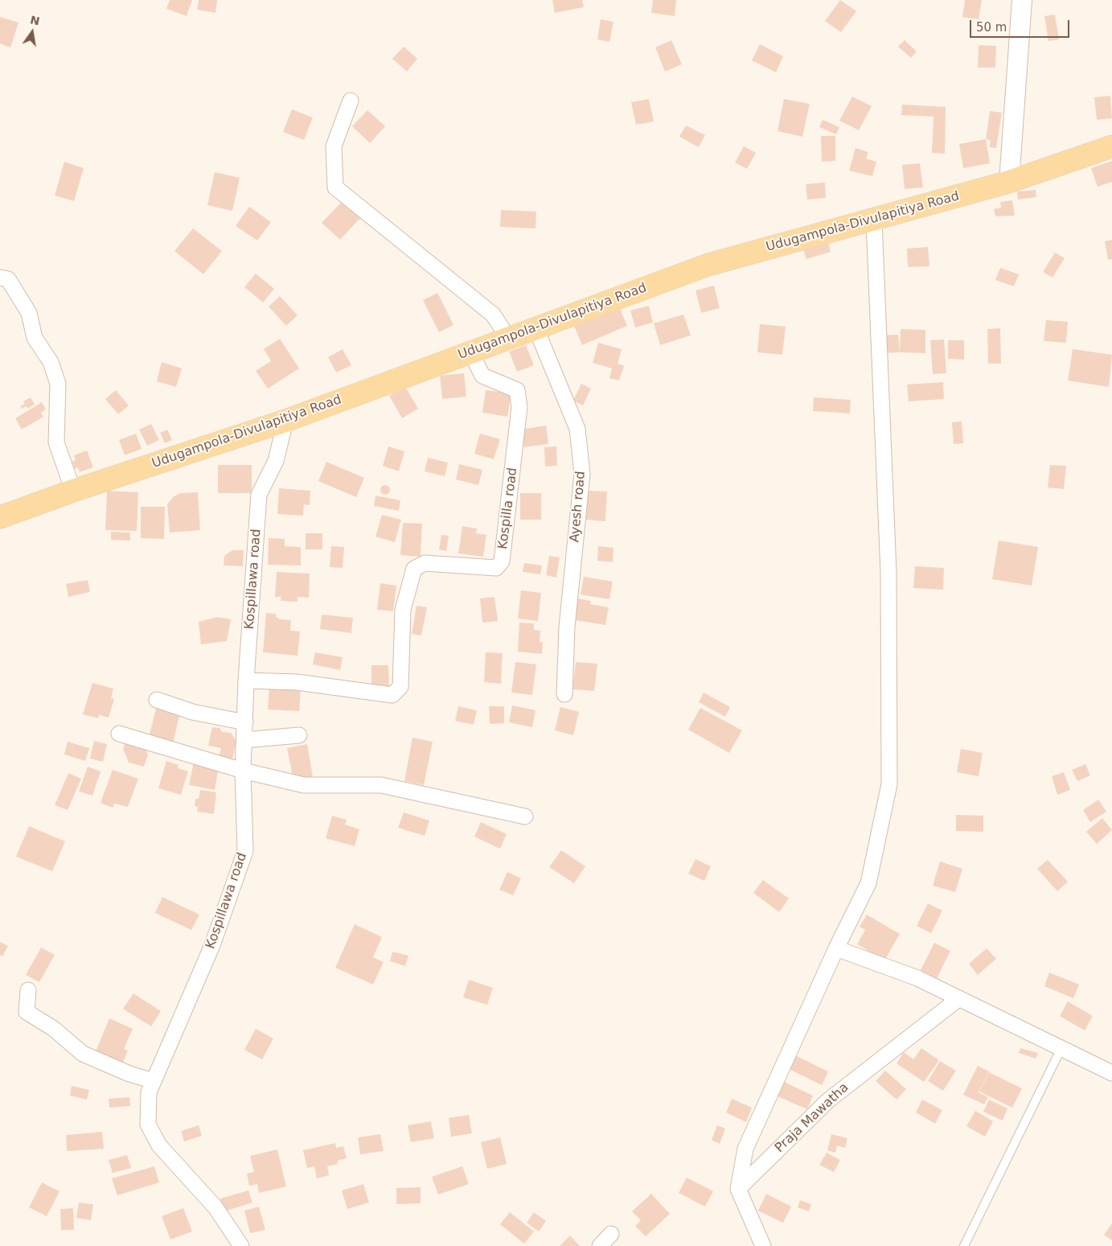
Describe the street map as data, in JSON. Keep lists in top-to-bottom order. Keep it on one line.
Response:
{"streets":{"main road":["Udugampola-Divulapitiya Road"],"street":["Ayesh road","Kospilla road","Kospillawa road","Praja Mawatha"]},"crossings":[["Udugampola-Divulapitiya Road","Ayesh road"],["Udugampola-Divulapitiya Road","Kospilla road"],["Udugampola-Divulapitiya Road","Kospillawa road"],["Kospilla road","Kospillawa road"]],"scale_bar":"50 m","north":"top"}
